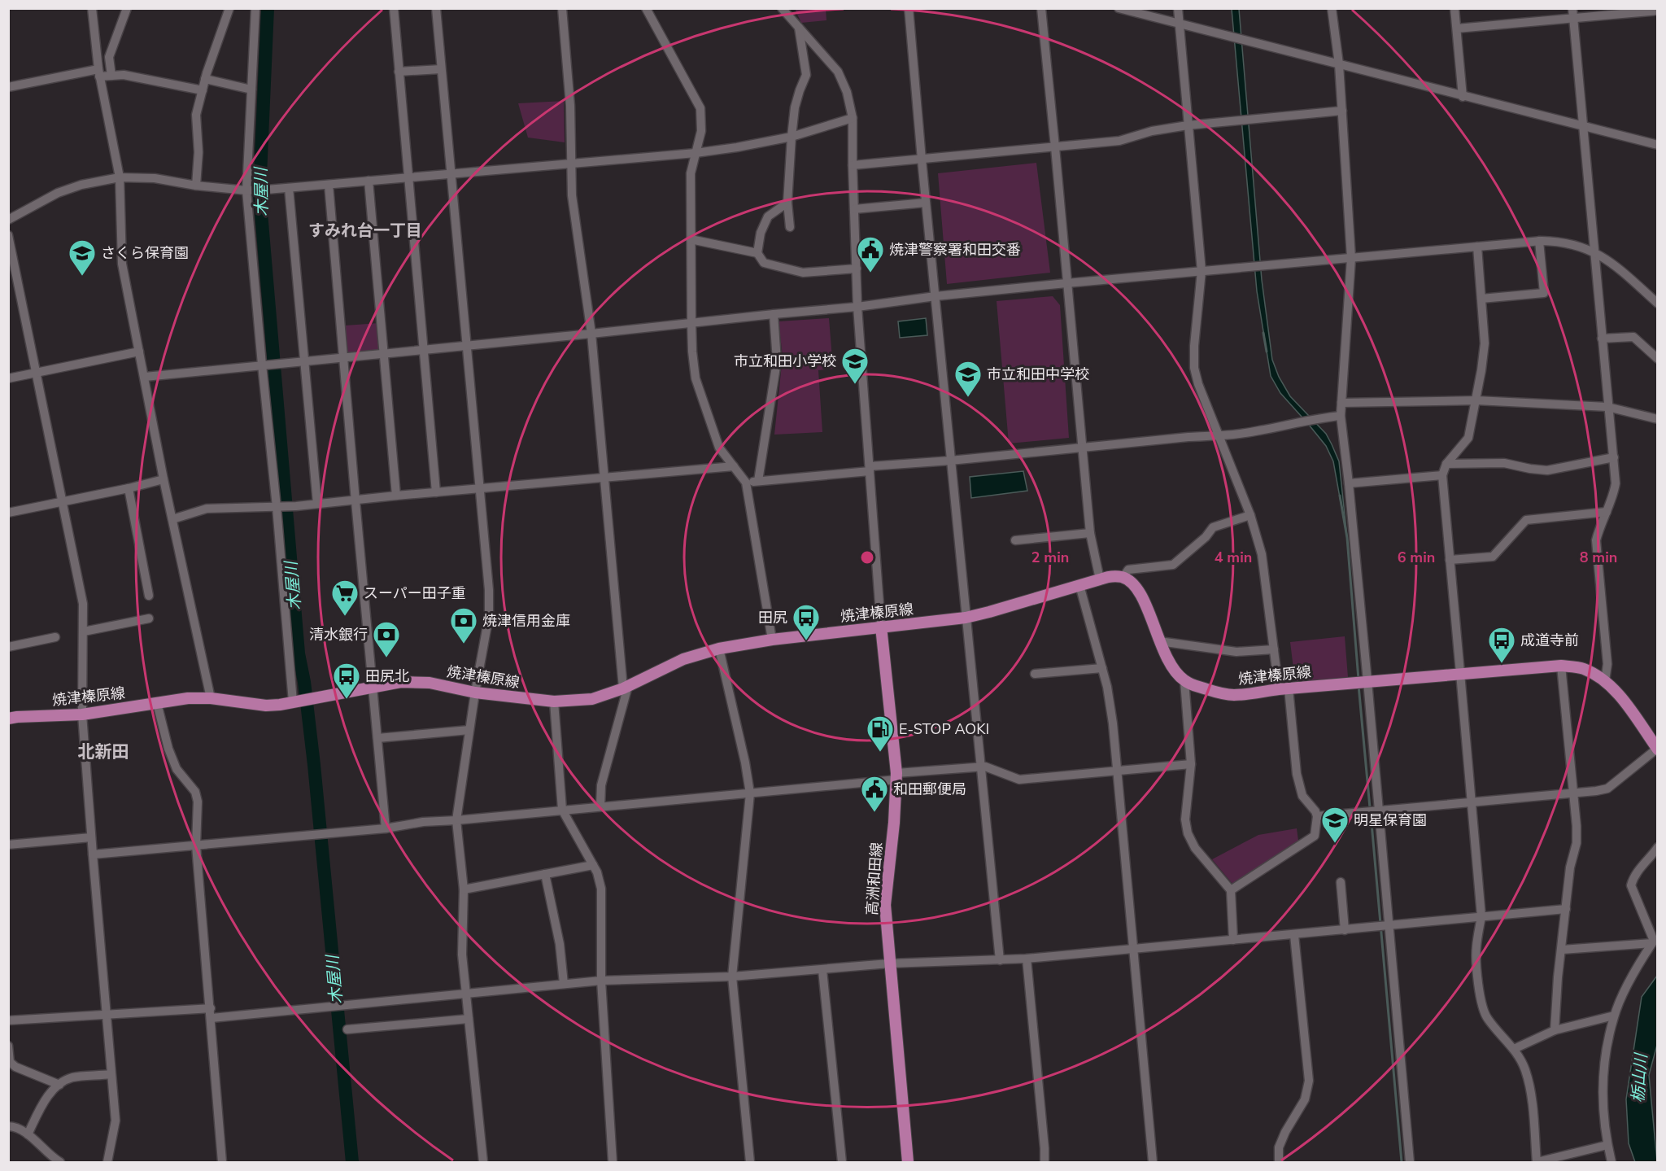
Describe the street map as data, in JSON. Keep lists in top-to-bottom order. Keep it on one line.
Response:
{"streets":{"main road":["焼津榛原線","高洲和田線"]},"crossings":[["焼津榛原線","高洲和田線"]],"districts":["すみれ台一丁目","北新田"],"water":["木屋川","栃山川"],"places":{"public building":["焼津警察署和田交番","和田郵便局"],"school or university":["さくら保育園","市立和田小学校","市立和田中学校","明星保育園"],"supermarket":["スーパー田子重"],"bus stop":["田尻","成道寺前","田尻北"],"bank":["焼津信用金庫","清水銀行"],"fuel station":["E-STOP AOKI"]},"rings":["2 min","4 min","6 min","8 min"]}
